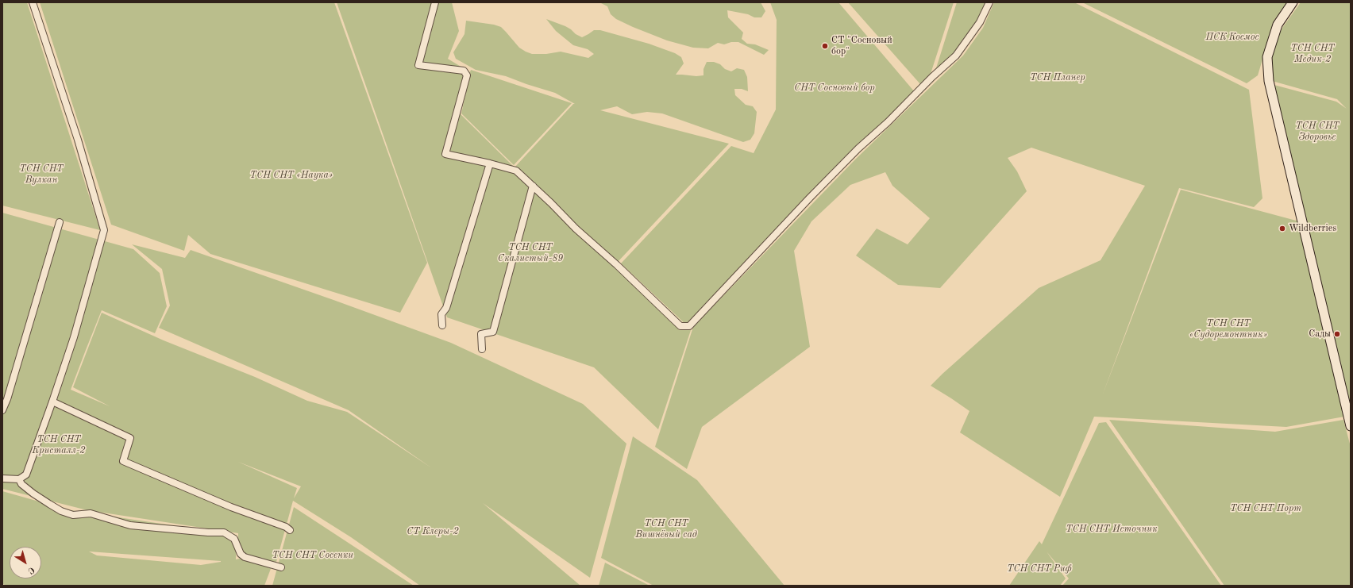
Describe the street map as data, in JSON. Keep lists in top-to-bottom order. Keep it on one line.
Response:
{"parks":["ПСК Космос","ТСН СНТ Медик-2","ТСН Планер","СНТ Сосновый бор","ТСН СНТ Здоровье","ТСН СНТ Вулкан","ТСН СНТ «Наука»","ТСН СНТ Скалистый-89","ТСН СНТ «Судоремонтник»","ТСН СНТ Кристалл-2","ТСН СНТ Порт","ТСН СНТ Вишнёвый сад","ТСН СНТ Источник","СТ Клеры-2","ТСН СНТ Сосенки","ТСН СНТ Риф"],"places":["СТ \"Сосновый бор\"","Wildberries","Сады"],"north":"bottom right"}
